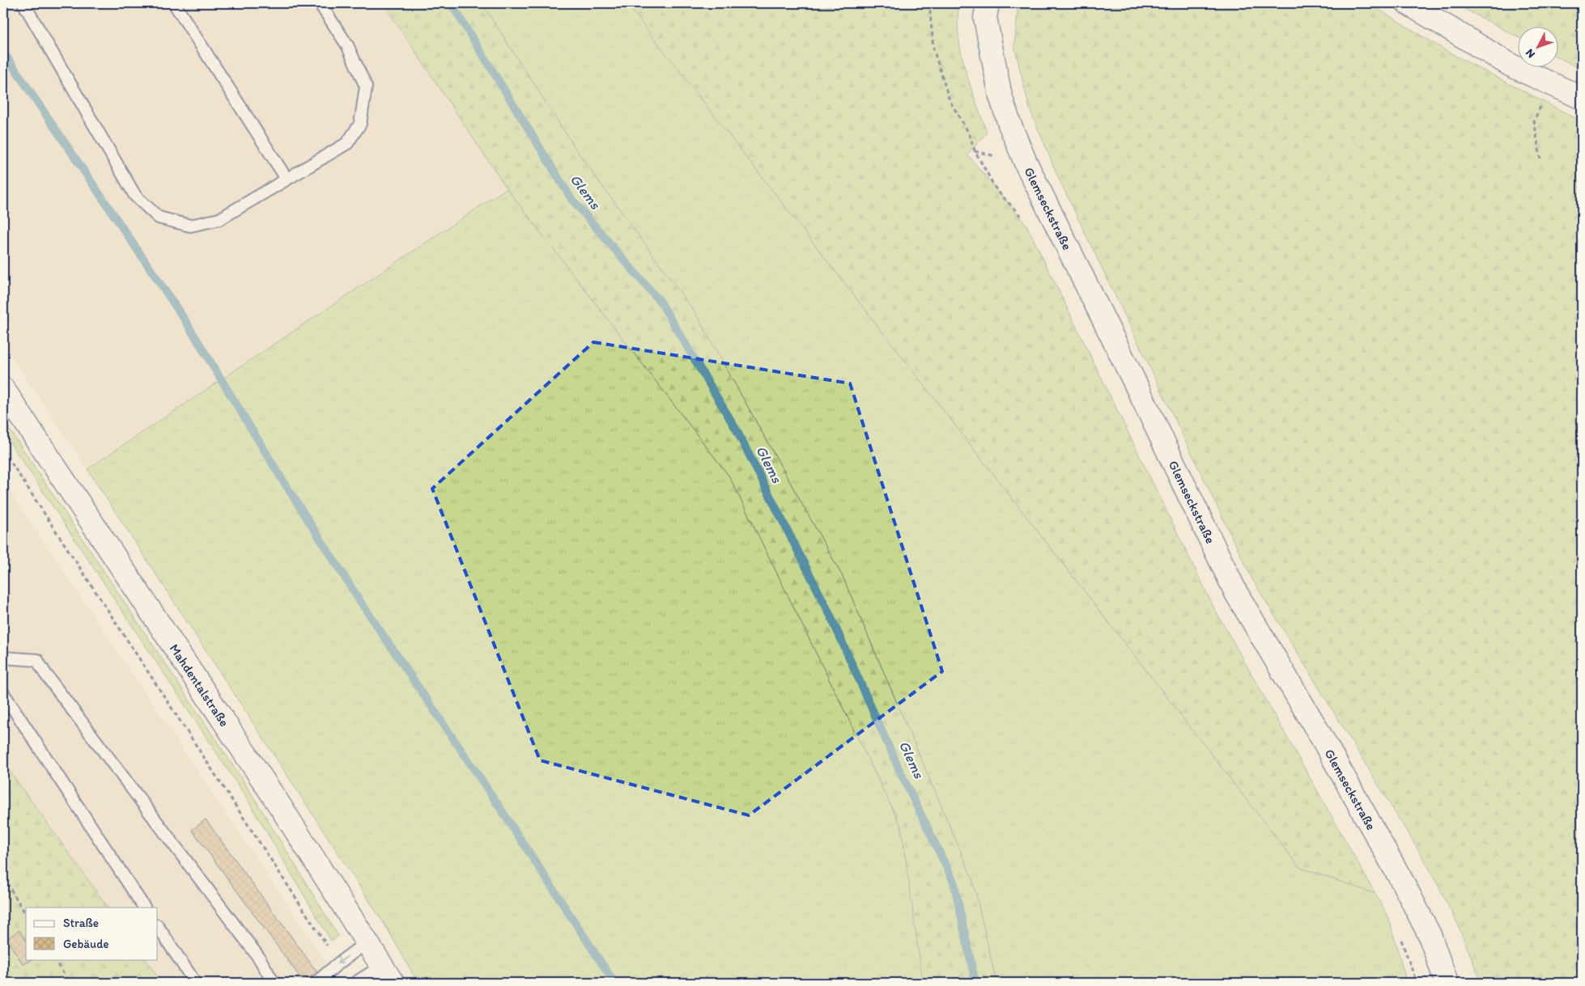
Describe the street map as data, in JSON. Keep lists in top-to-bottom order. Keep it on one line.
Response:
{"streets":{"main road":["Glemseckstraße","Mahdentalstraße"]},"water":["Glems"],"legend":["Straße","Gebäude"],"north":"bottom left"}
